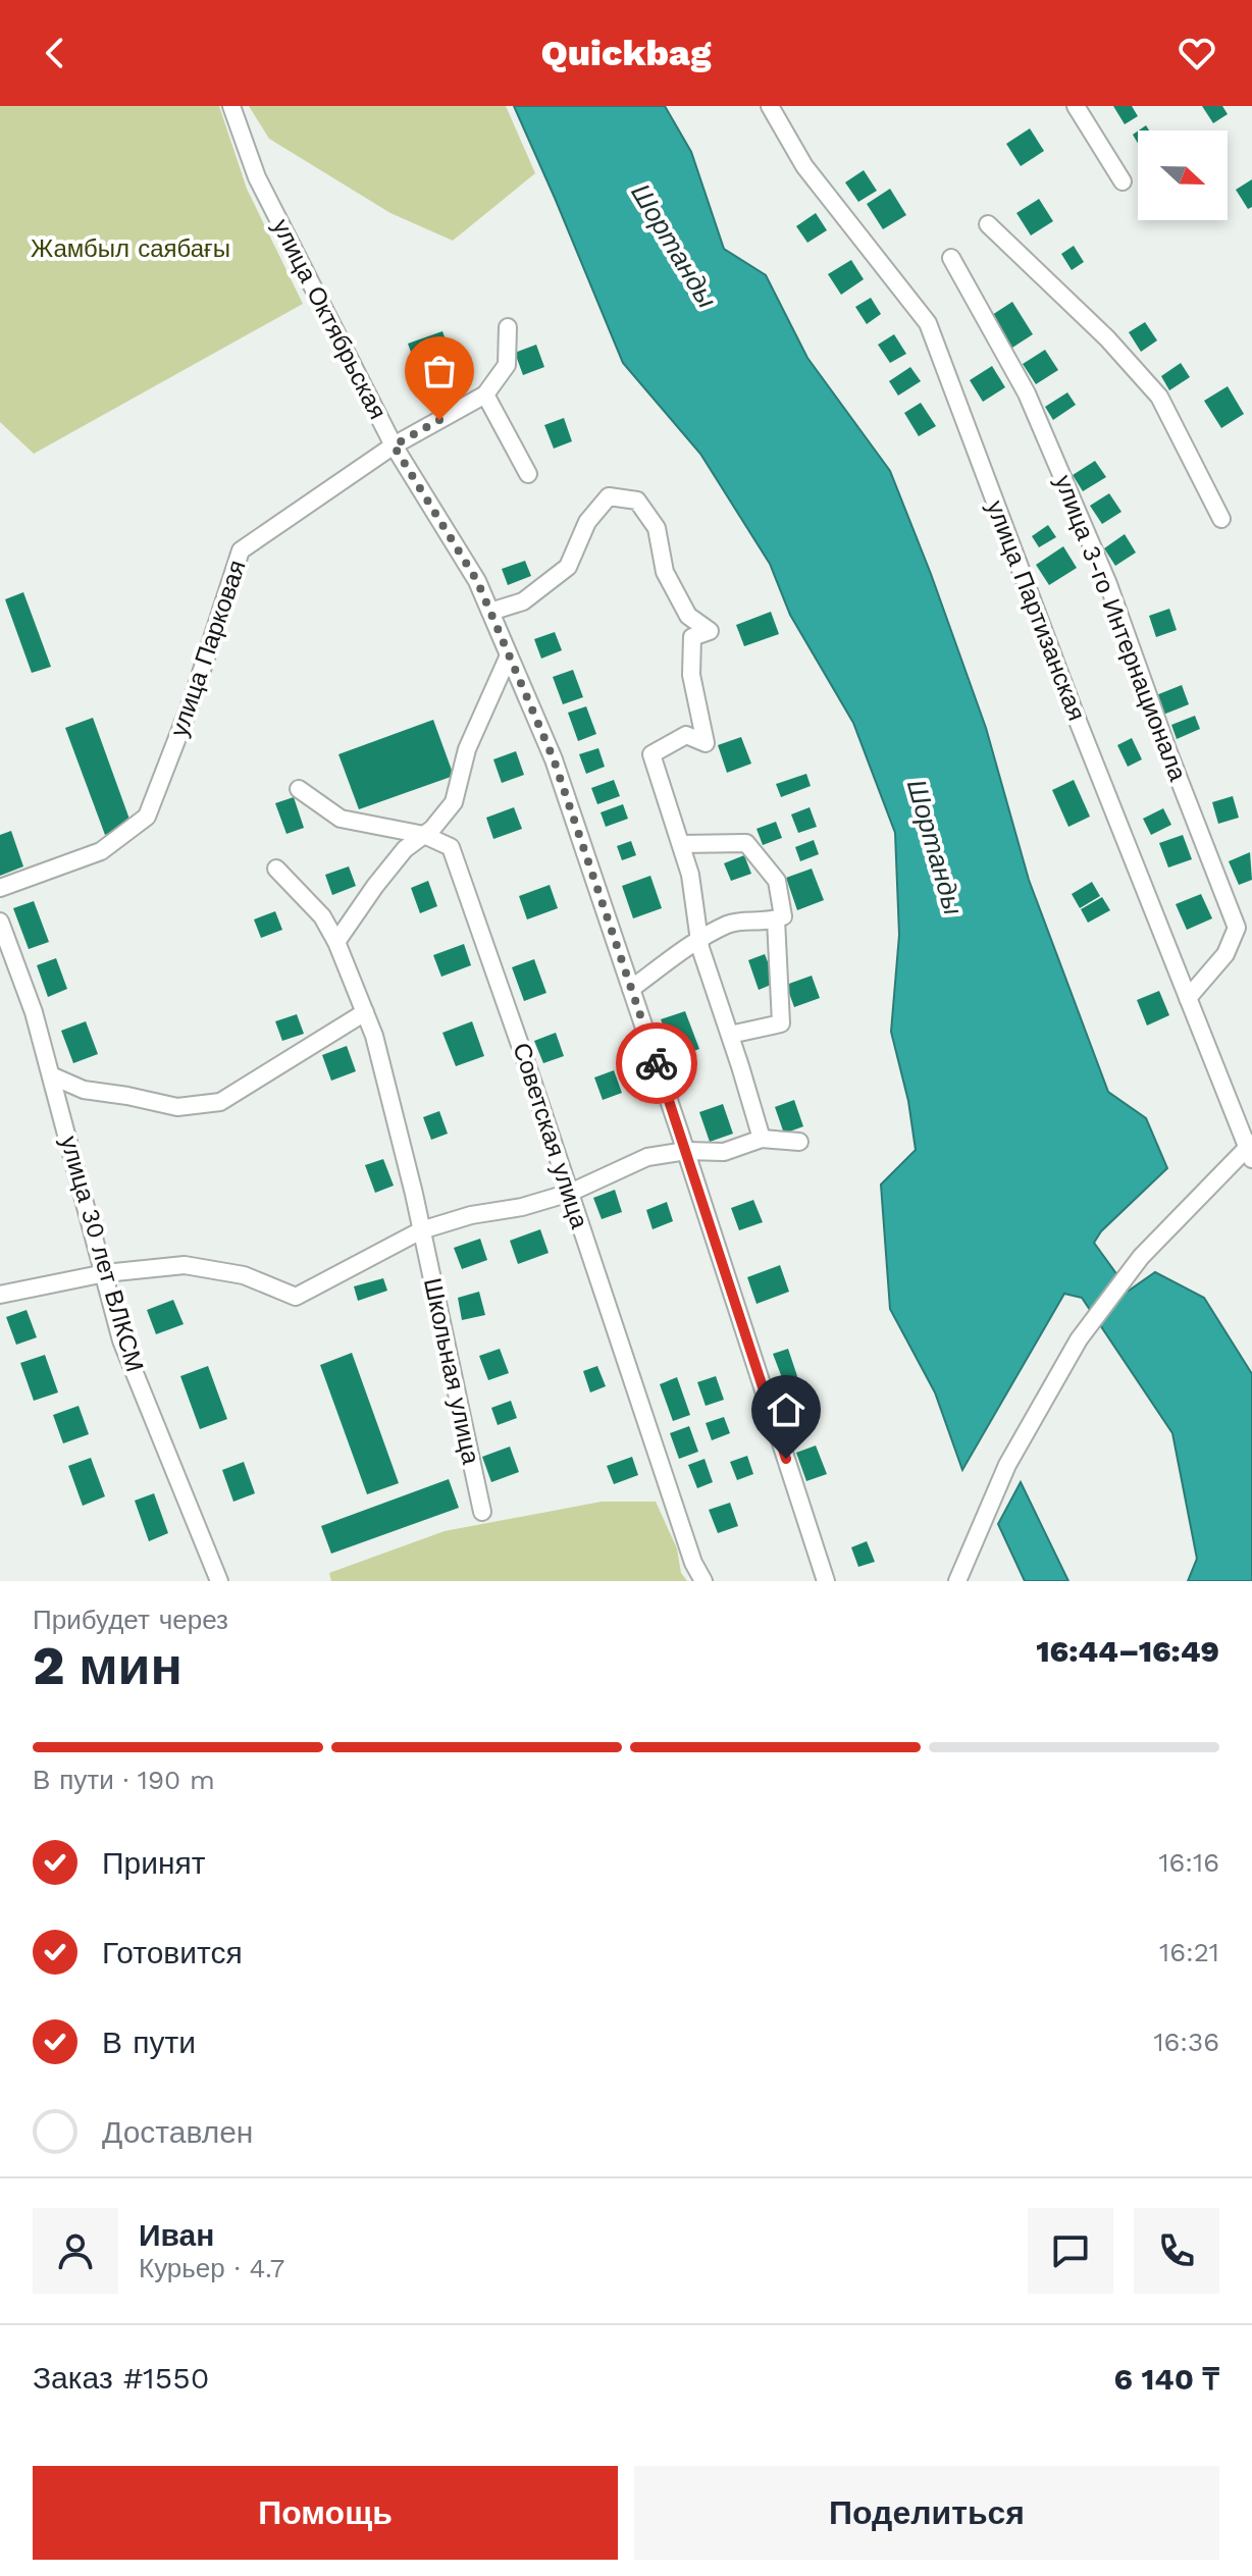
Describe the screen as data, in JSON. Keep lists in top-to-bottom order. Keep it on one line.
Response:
{"streets":{"street":["улица Октябрьская","улица Партизанская","улица 3-го Интернационала","улица Парковая","Советская улица","улица 30 лет ВЛКСМ","Школьная улица"]},"crossings":[["улица Октябрьская","улица Парковая"],["улица Партизанская","улица 3-го Интернационала"]],"water":["Шортанды"],"parks":["Жамбыл саябағы"],"north":"right","page":{"header":"Quickbag","heading":["2 мин","Прибудет через","16:44–16:49"],"panel":["Иван","Курьер · 4.7","Заказ #1550","6 140 ₸"],"bar":"В пути · 190 m","list":[["Принят","16:16"],["Готовится","16:21"],["В пути","16:36"],"Доставлен"],"buttons":["Помощь","Поделиться"]}}
